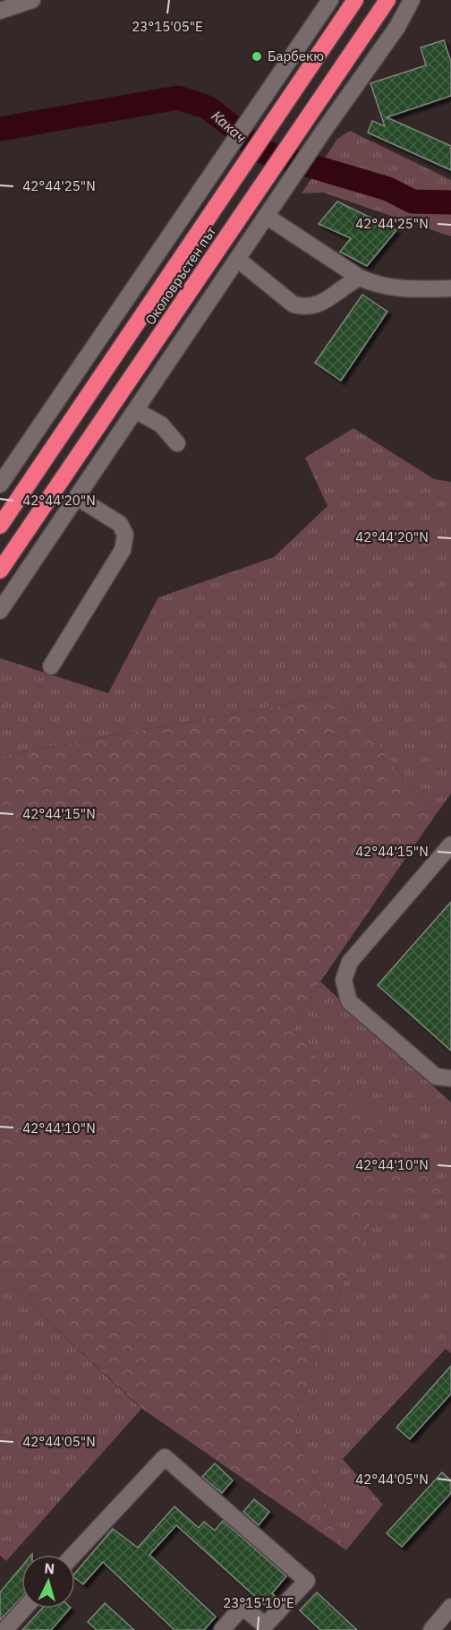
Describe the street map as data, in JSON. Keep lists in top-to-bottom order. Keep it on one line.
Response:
{"streets":{"highway":["Околовръстен път"]},"water":["Какач"],"places":["Барбекю"],"north":"top","coordinates":["23°15'05\"E","42°44'25\"N","42°44'20\"N","42°44'15\"N","42°44'10\"N","42°44'05\"N","23°15'10\"E"]}
